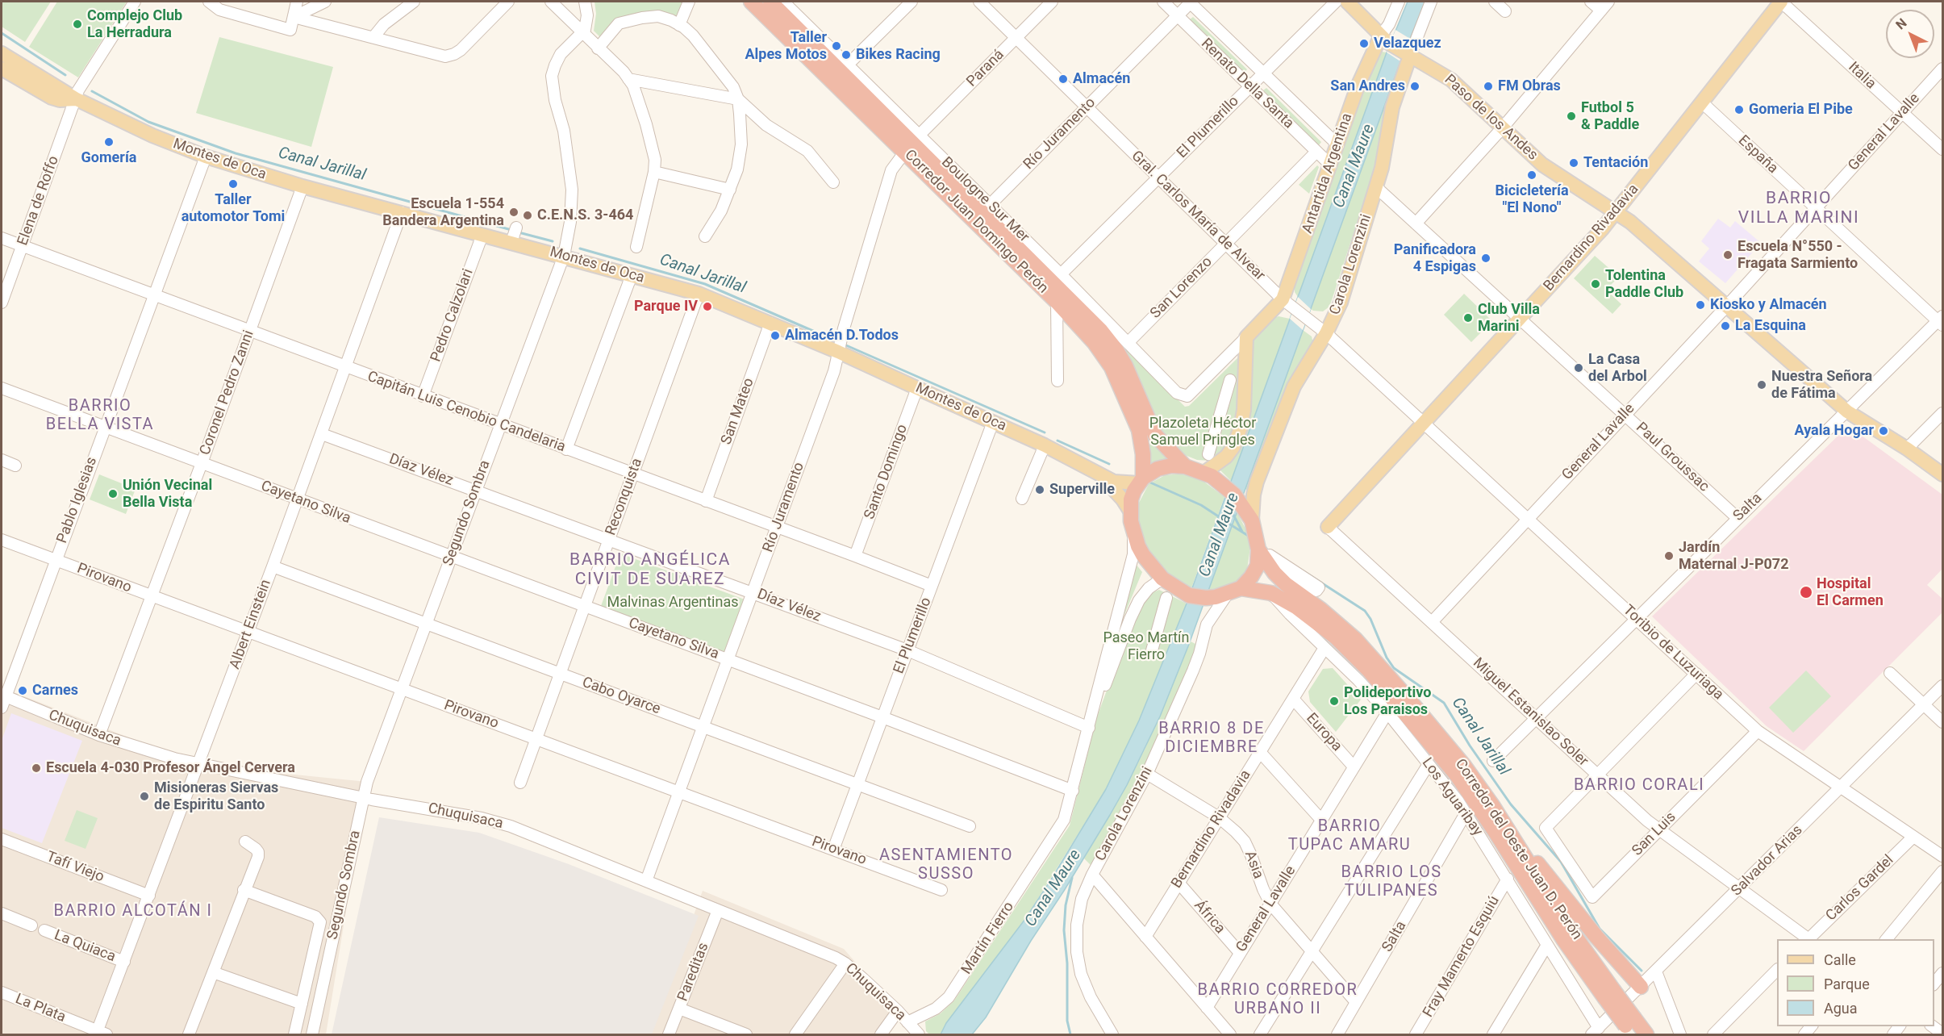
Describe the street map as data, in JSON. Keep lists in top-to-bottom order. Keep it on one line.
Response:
{"streets":{"highway":["Corredor Juan Domingo Perón","Corredor del Oeste Juan D. Perón"],"main road":["Paso de los Andes","Montes de Oca","Antartida Argentina","Bernardino Rivadavia","Carola Lorenzini"],"street":["Paraná","Italia","Renato Della Santa","El Plumerillo","General Lavalle","Río Juramento","España","Boulogne Sur Mer","Elena de Roffo","Gral. Carlos María de Alvear","San Lorenzo","Pedro Calzolari","Coronel Pedro Zanni","San Mateo","Capitán Luis Cenobio Candelaria","Paul Groussac","Díaz Vélez","Santo Domingo","Reconquista","Pablo Iglesias","Cayetano Silva","Salta","Segundo Sombra","Pirovano","Albert Einstein","Toribio de Luzuriaga","Cabo Oyarce","Miguel Estanislao Soler","Chuquisaca","Europa","Los Aguaribay","San Luis","Salvador Arias","Asia","Tafí Viejo","Carlos Gardel","África","Martín Fierro","La Quiaca","Fray Mamerto Esquiú","Pareditas","La Plata"]},"crossings":[["Paraná","Río Juramento"],["Paraná","Boulogne Sur Mer"],["Paraná","Gral. Carlos María de Alvear"],["Paraná","Corredor Juan Domingo Perón"],["Italia","General Lavalle"],["Italia","Bernardino Rivadavia"],["Renato Della Santa","El Plumerillo"],["Renato Della Santa","Río Juramento"],["Renato Della Santa","Antartida Argentina"],["Renato Della Santa","San Lorenzo"],["Paso de los Andes","General Lavalle"],["Paso de los Andes","Antartida Argentina"],["Paso de los Andes","Bernardino Rivadavia"],["Paso de los Andes","Carola Lorenzini"],["Paso de los Andes","Salta"],["El Plumerillo","Montes de Oca"],["El Plumerillo","Boulogne Sur Mer"],["El Plumerillo","Gral. Carlos María de Alvear"],["El Plumerillo","Capitán Luis Cenobio Candelaria"],["El Plumerillo","Díaz Vélez"],["El Plumerillo","Cayetano Silva"],["El Plumerillo","Pirovano"],["El Plumerillo","Cabo Oyarce"],["General Lavalle","España"],["General Lavalle","Paul Groussac"],["General Lavalle","Toribio de Luzuriaga"],["General Lavalle","Miguel Estanislao Soler"],["General Lavalle","Europa"],["General Lavalle","Los Aguaribay"],["General Lavalle","Asia"],["General Lavalle","África"],["Río Juramento","Montes de Oca"],["Río Juramento","Boulogne Sur Mer"],["Río Juramento","Gral. Carlos María de Alvear"],["Río Juramento","Corredor Juan Domingo Perón"],["Río Juramento","Capitán Luis Cenobio Candelaria"],["Río Juramento","Díaz Vélez"],["Río Juramento","Cayetano Silva"],["Río Juramento","Pirovano"],["Río Juramento","Cabo Oyarce"],["Río Juramento","Chuquisaca"],["España","Bernardino Rivadavia"],["España","Salta"],["Montes de Oca","Elena de Roffo"],["Montes de Oca","Corredor Juan Domingo Perón"],["Montes de Oca","Carola Lorenzini"],["Montes de Oca","Pedro Calzolari"],["Montes de Oca","Coronel Pedro Zanni"],["Montes de Oca","San Mateo"],["Montes de Oca","Santo Domingo"],["Montes de Oca","Reconquista"],["Montes de Oca","Pablo Iglesias"],["Montes de Oca","Segundo Sombra"],["Montes de Oca","Albert Einstein"],["Montes de Oca","Corredor del Oeste Juan D. Perón"],["Montes de Oca","Martín Fierro"],["Antartida Argentina","Boulogne Sur Mer"],["Antartida Argentina","Gral. Carlos María de Alvear"],["Boulogne Sur Mer","Corredor Juan Domingo Perón"],["Boulogne Sur Mer","San Lorenzo"],["Elena de Roffo","Capitán Luis Cenobio Candelaria"],["Gral. Carlos María de Alvear","Bernardino Rivadavia"],["Gral. Carlos María de Alvear","Carola Lorenzini"],["Gral. Carlos María de Alvear","San Lorenzo"],["Gral. Carlos María de Alvear","Toribio de Luzuriaga"],["Corredor Juan Domingo Perón","Carola Lorenzini"],["Corredor Juan Domingo Perón","Corredor del Oeste Juan D. Perón"],["Corredor Juan Domingo Perón","Martín Fierro"],["Bernardino Rivadavia","Paul Groussac"],["Bernardino Rivadavia","Toribio de Luzuriaga"],["Bernardino Rivadavia","Miguel Estanislao Soler"],["Bernardino Rivadavia","Europa"],["Bernardino Rivadavia","Los Aguaribay"],["Bernardino Rivadavia","Asia"],["Bernardino Rivadavia","África"],["Carola Lorenzini","Corredor del Oeste Juan D. Perón"],["Carola Lorenzini","Asia"],["Carola Lorenzini","Martín Fierro"],["Pedro Calzolari","Capitán Luis Cenobio Candelaria"],["Coronel Pedro Zanni","Capitán Luis Cenobio Candelaria"],["Coronel Pedro Zanni","Cayetano Silva"],["Coronel Pedro Zanni","Pirovano"],["Coronel Pedro Zanni","Chuquisaca"],["San Mateo","Capitán Luis Cenobio Candelaria"],["Capitán Luis Cenobio Candelaria","Santo Domingo"],["Capitán Luis Cenobio Candelaria","Reconquista"],["Capitán Luis Cenobio Candelaria","Pablo Iglesias"],["Capitán Luis Cenobio Candelaria","Segundo Sombra"],["Capitán Luis Cenobio Candelaria","Albert Einstein"],["Paul Groussac","Salta"],["Díaz Vélez","Reconquista"],["Díaz Vélez","Segundo Sombra"],["Díaz Vélez","Albert Einstein"],["Díaz Vélez","Martín Fierro"],["Reconquista","Cayetano Silva"],["Reconquista","Pirovano"],["Reconquista","Cabo Oyarce"],["Pablo Iglesias","Cayetano Silva"],["Pablo Iglesias","Pirovano"],["Pablo Iglesias","Chuquisaca"],["Cayetano Silva","Segundo Sombra"],["Cayetano Silva","Albert Einstein"],["Cayetano Silva","Martín Fierro"],["Salta","Toribio de Luzuriaga"],["Salta","Miguel Estanislao Soler"],["Salta","Los Aguaribay"],["Salta","Asia"],["Segundo Sombra","Pirovano"],["Segundo Sombra","Cabo Oyarce"],["Segundo Sombra","Chuquisaca"],["Pirovano","Albert Einstein"],["Albert Einstein","Cabo Oyarce"],["Albert Einstein","Chuquisaca"],["Albert Einstein","Tafí Viejo"],["Albert Einstein","La Quiaca"],["Albert Einstein","La Plata"],["Toribio de Luzuriaga","San Luis"],["Toribio de Luzuriaga","Salvador Arias"],["Toribio de Luzuriaga","Carlos Gardel"],["Miguel Estanislao Soler","San Luis"],["Miguel Estanislao Soler","Salvador Arias"],["Chuquisaca","Martín Fierro"],["Chuquisaca","Pareditas"],["Los Aguaribay","Corredor del Oeste Juan D. Perón"],["Los Aguaribay","Salvador Arias"],["Los Aguaribay","Fray Mamerto Esquiú"],["Corredor del Oeste Juan D. Perón","Martín Fierro"]],"districts":["BARRIO VILLA MARINI","BARRIO BELLA VISTA","BARRIO ANGÉLICA CIVIT DE SUAREZ","BARRIO 8 DE DICIEMBRE","BARRIO CORALI","BARRIO TUPAC AMARU","ASENTAMIENTO SUSSO","BARRIO LOS TULIPANES","BARRIO ALCOTÁN I","BARRIO CORREDOR URBANO II"],"water":["Canal Jarillal","Canal Maure"],"parks":["Plazoleta Héctor Samuel Pringles","Malvinas Argentinas","Paseo Martín Fierro"],"places":["Complejo Club La Herradura","Velazquez","Taller Alpes Motos","Bikes Racing","Almacén","San Andres","FM Obras","Gomeria El Pibe","Futbol 5 & Paddle","Gomería","Tentación","Bicicletería \"El Nono\"","Taller automotor Tomi","Escuela 1-554 Bandera Argentina","C.E.N.S. 3-464","Escuela N°550 - Fragata Sarmiento","Panificadora 4 Espigas","Tolentina Paddle Club","Kiosko y Almacén","Parque IV","Club Villa Marini","La Esquina","Almacén D.Todos","La Casa del Arbol","Nuestra Señora de Fátima","Ayala Hogar","Superville","Unión Vecinal Bella Vista","Jardín Maternal J-P072","Hospital El Carmen","Carnes","Polideportivo Los Paraisos","Escuela 4-030 Profesor Ángel Cervera","Misioneras Siervas de Espiritu Santo"],"legend":["Calle","Parque","Agua"],"north":"top left"}
